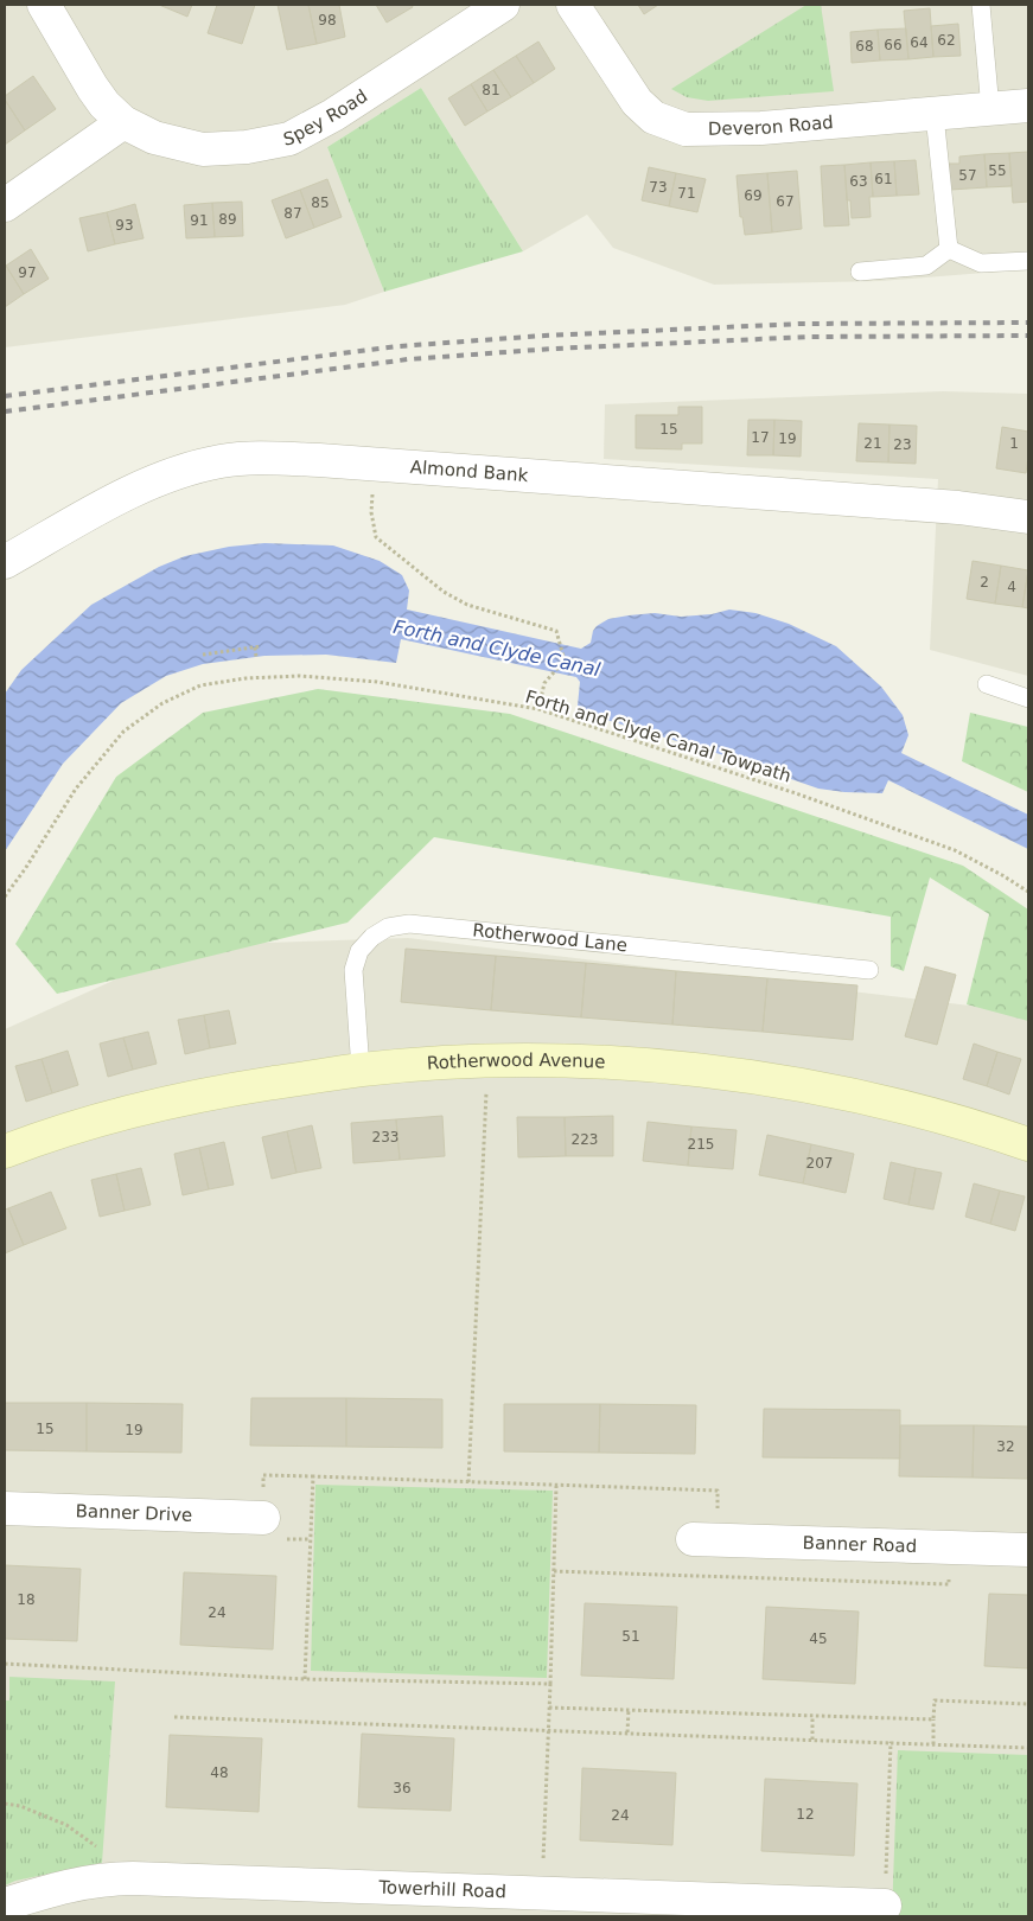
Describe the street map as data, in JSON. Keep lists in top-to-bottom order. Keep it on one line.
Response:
{"streets":{"street":["Spey Road","Deveron Road","Almond Bank","Rotherwood Avenue","Banner Drive","Banner Road","Towerhill Road"],"lane":["Rotherwood Lane"],"path":["Forth and Clyde Canal Towpath"]},"crossings":[["Rotherwood Lane","Rotherwood Avenue"]],"water":["Forth and Clyde Canal"],"house_numbers":["98","62","64","66","68","81","55","57","61","63","73","71","69","67","85","87","89","91","93","97","15","17","19","21","1","23","2","4","233","223","215","207","15","19","32","18","24","51","45","48","36","12","24"]}
